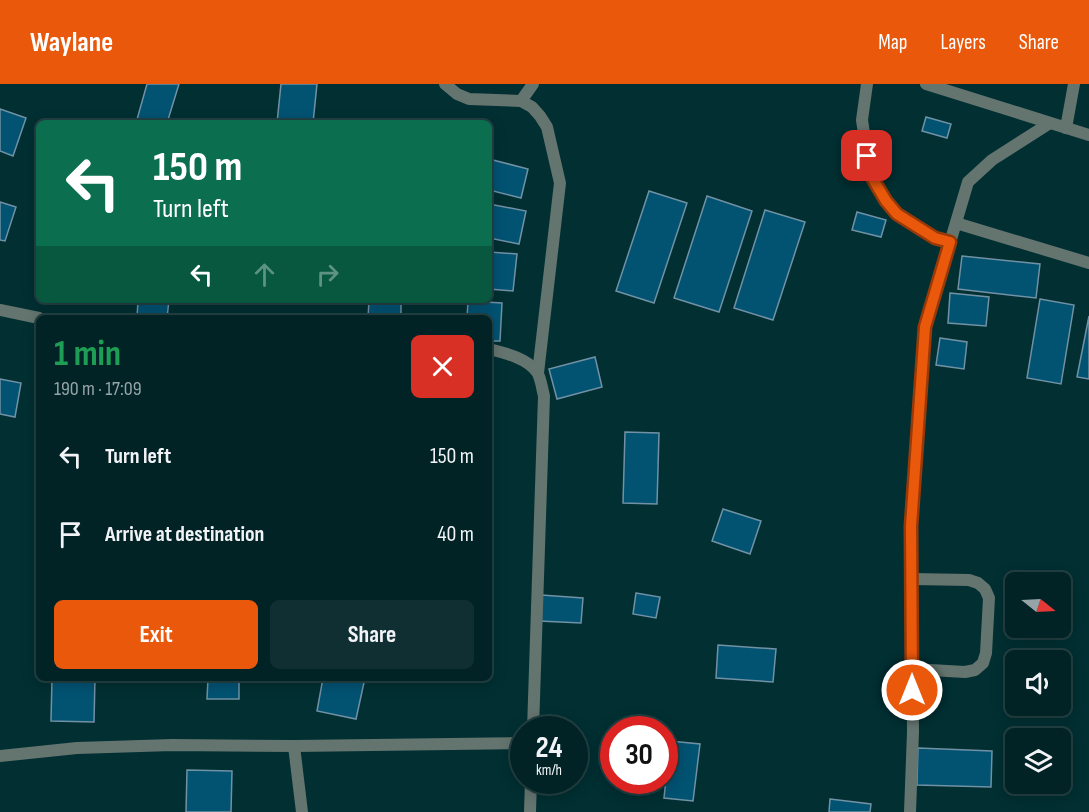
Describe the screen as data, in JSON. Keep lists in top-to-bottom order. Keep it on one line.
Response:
{"north":"right","page":{"header":"Waylane","nav":["Map","Layers","Share"],"turn":["150 m","Turn left"],"heading":["1 min","190 m · 17:09"],"list":[{"name":"Turn left","value":"150 m"},{"name":"Arrive at destination","value":"40 m"}],"buttons":["Exit","Share"],"speed":"24 km/h","limit":"30"}}
